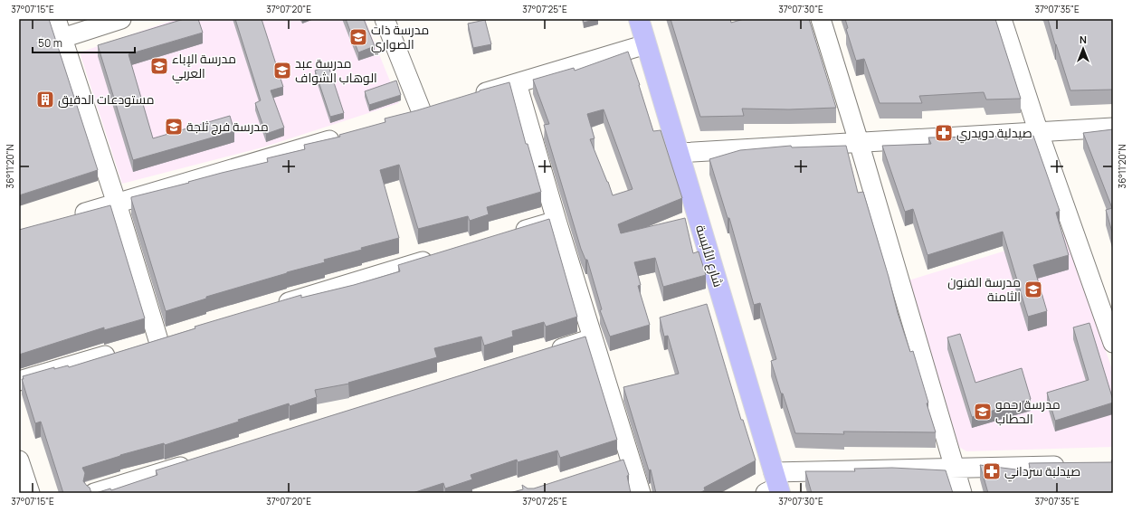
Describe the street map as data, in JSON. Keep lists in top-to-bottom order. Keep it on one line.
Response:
{"streets":{"main road":["شارع الألبسة"]},"places":{"school or university":["مدرسة ذات الصواري","مدرسة الإباء العربي","مدرسة عبد الوهاب الشواف","مدرسة فرج ثلجة","مدرسة الفنون الثامنة","مدرسة رحمو الحطاب"],"building":["مستودعات الدقيق"],"pharmacy":["صيدلية دويدري","صيدلبة سرداني"]},"scale_bar":"50 m","north":"top","coordinates":["37°07'15\"E","37°07'20\"E","37°07'25\"E","37°07'30\"E","37°07'35\"E","36°11'20\"N"]}
